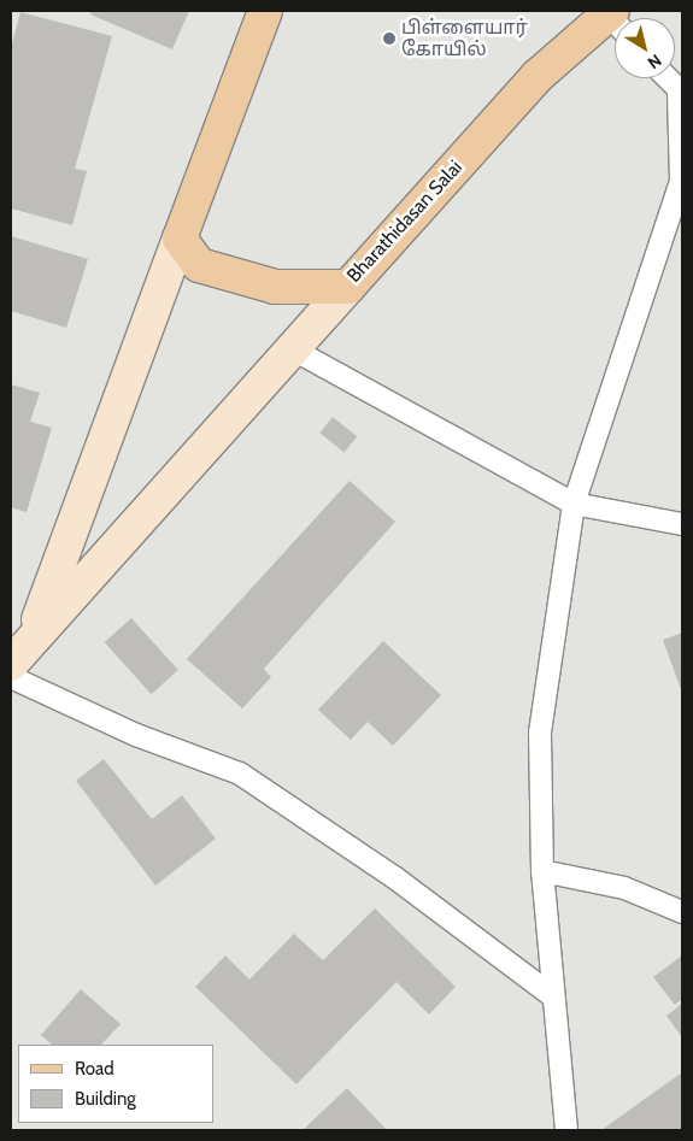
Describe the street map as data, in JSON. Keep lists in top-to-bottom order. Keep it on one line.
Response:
{"streets":{"main road":["Bharathidasan Salai"]},"places":["பிள்ளையார் கோயில்"],"legend":["Road","Building"],"north":"bottom right"}
